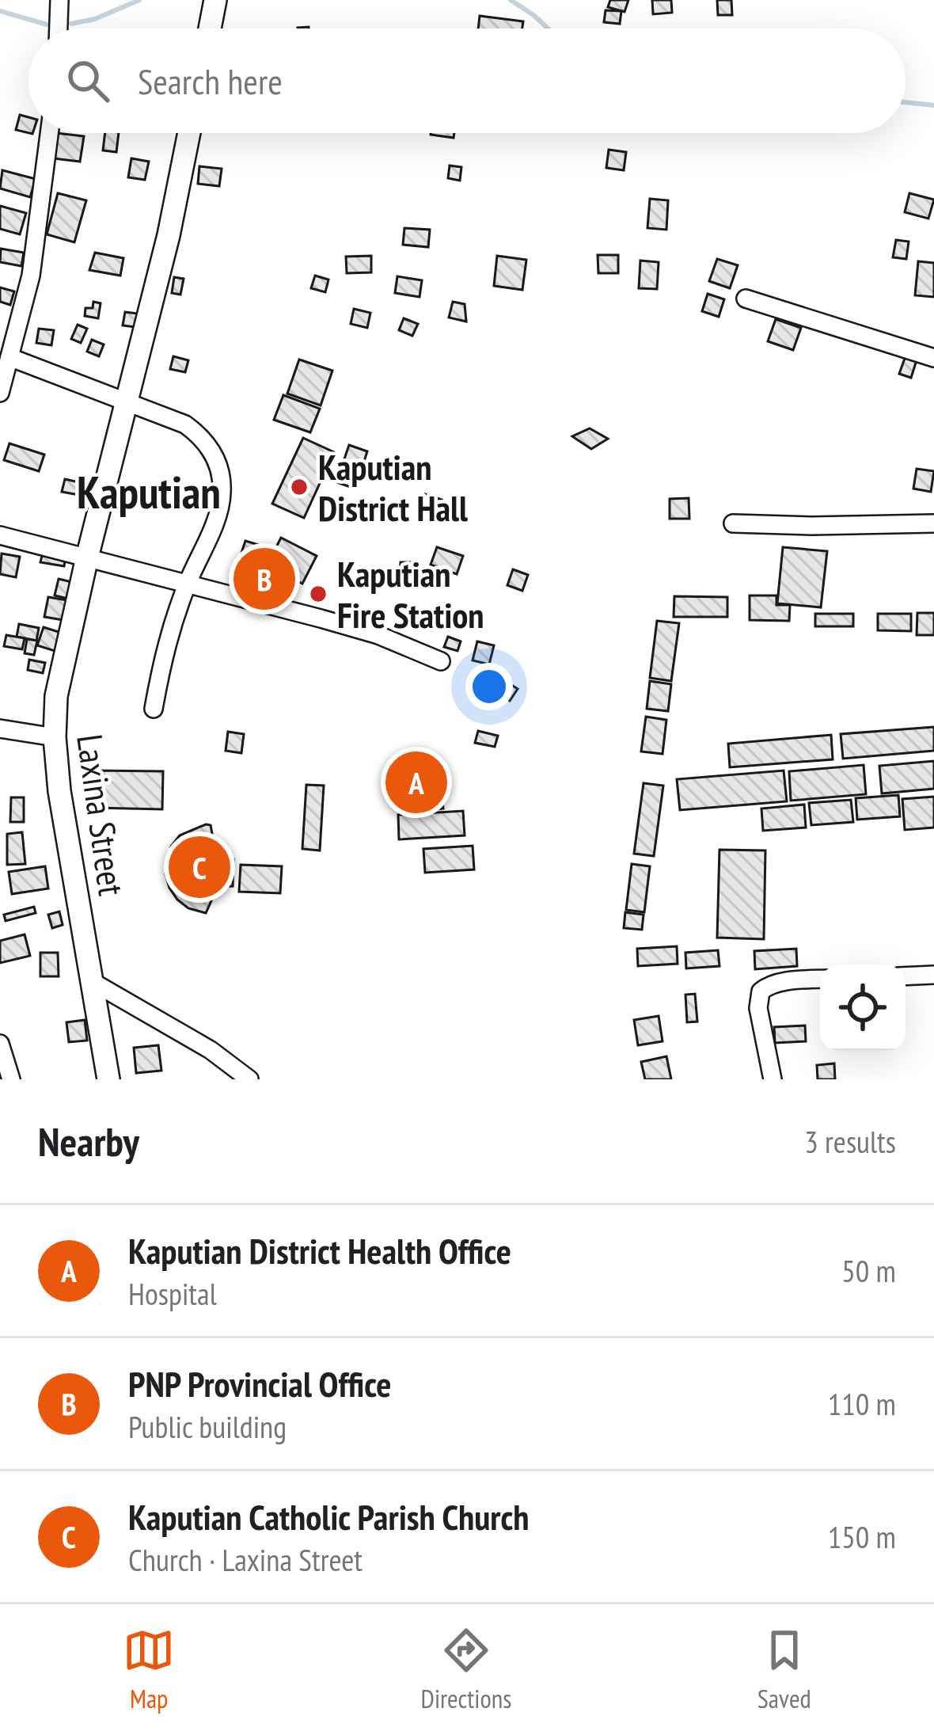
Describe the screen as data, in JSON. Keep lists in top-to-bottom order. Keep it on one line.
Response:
{"streets":{"main road":["Laxina Street"]},"districts":["Kaputian"],"places":["Kaputian District Hall","Kaputian Fire Station"],"page":{"search":"Search here","pins":["B","A","C"],"heading":["Nearby","3 results"],"list":[{"mark":"A","name":"Kaputian District Health Office","note":"Hospital","value":"50 m"},{"mark":"B","name":"PNP Provincial Office","note":"Public building","value":"110 m"},{"mark":"C","name":"Kaputian Catholic Parish Church","note":"Church · Laxina Street","value":"150 m"}],"nav":["Map","Directions","Saved"]}}
